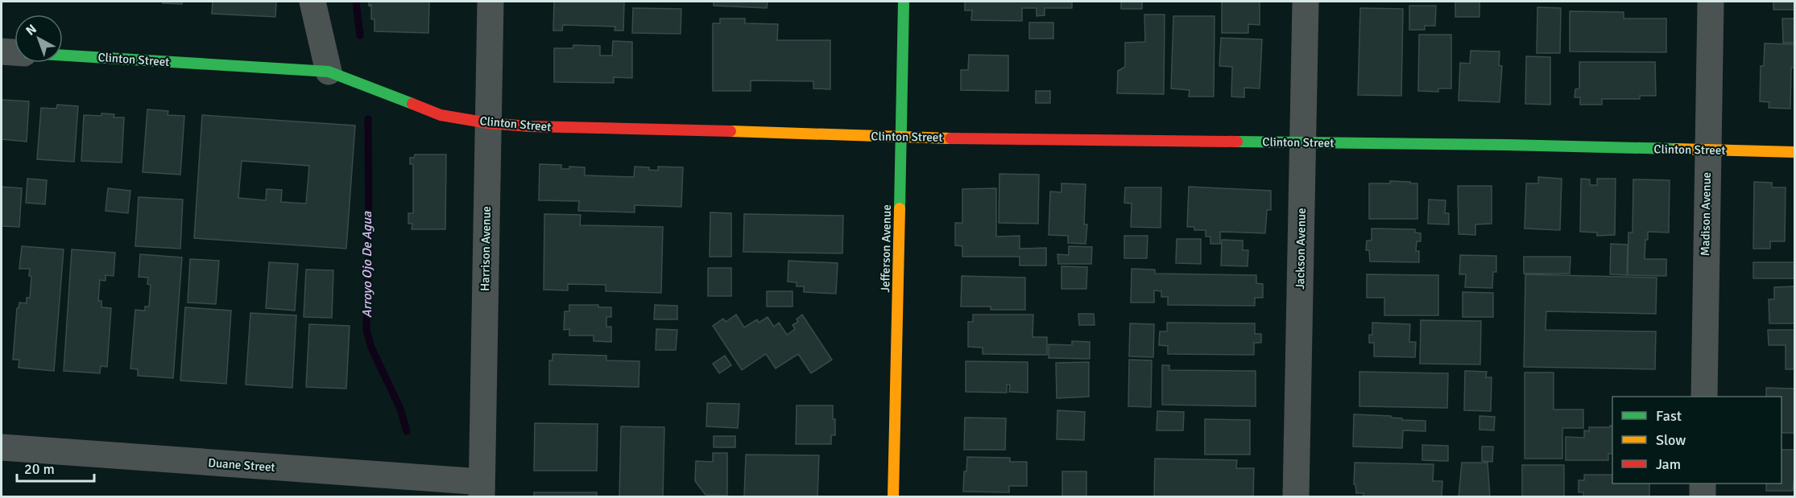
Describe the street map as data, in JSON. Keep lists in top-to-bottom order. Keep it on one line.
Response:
{"streets":{"street":["Clinton Street","Madison Avenue","Harrison Avenue","Jefferson Avenue","Jackson Avenue","Duane Street"]},"crossings":[["Clinton Street","Madison Avenue"],["Clinton Street","Harrison Avenue"],["Clinton Street","Jefferson Avenue"],["Clinton Street","Jackson Avenue"],["Harrison Avenue","Duane Street"]],"water":["Arroyo Ojo De Agua"],"legend":["Fast","Slow","Jam"],"scale_bar":"20 m","north":"top left"}
